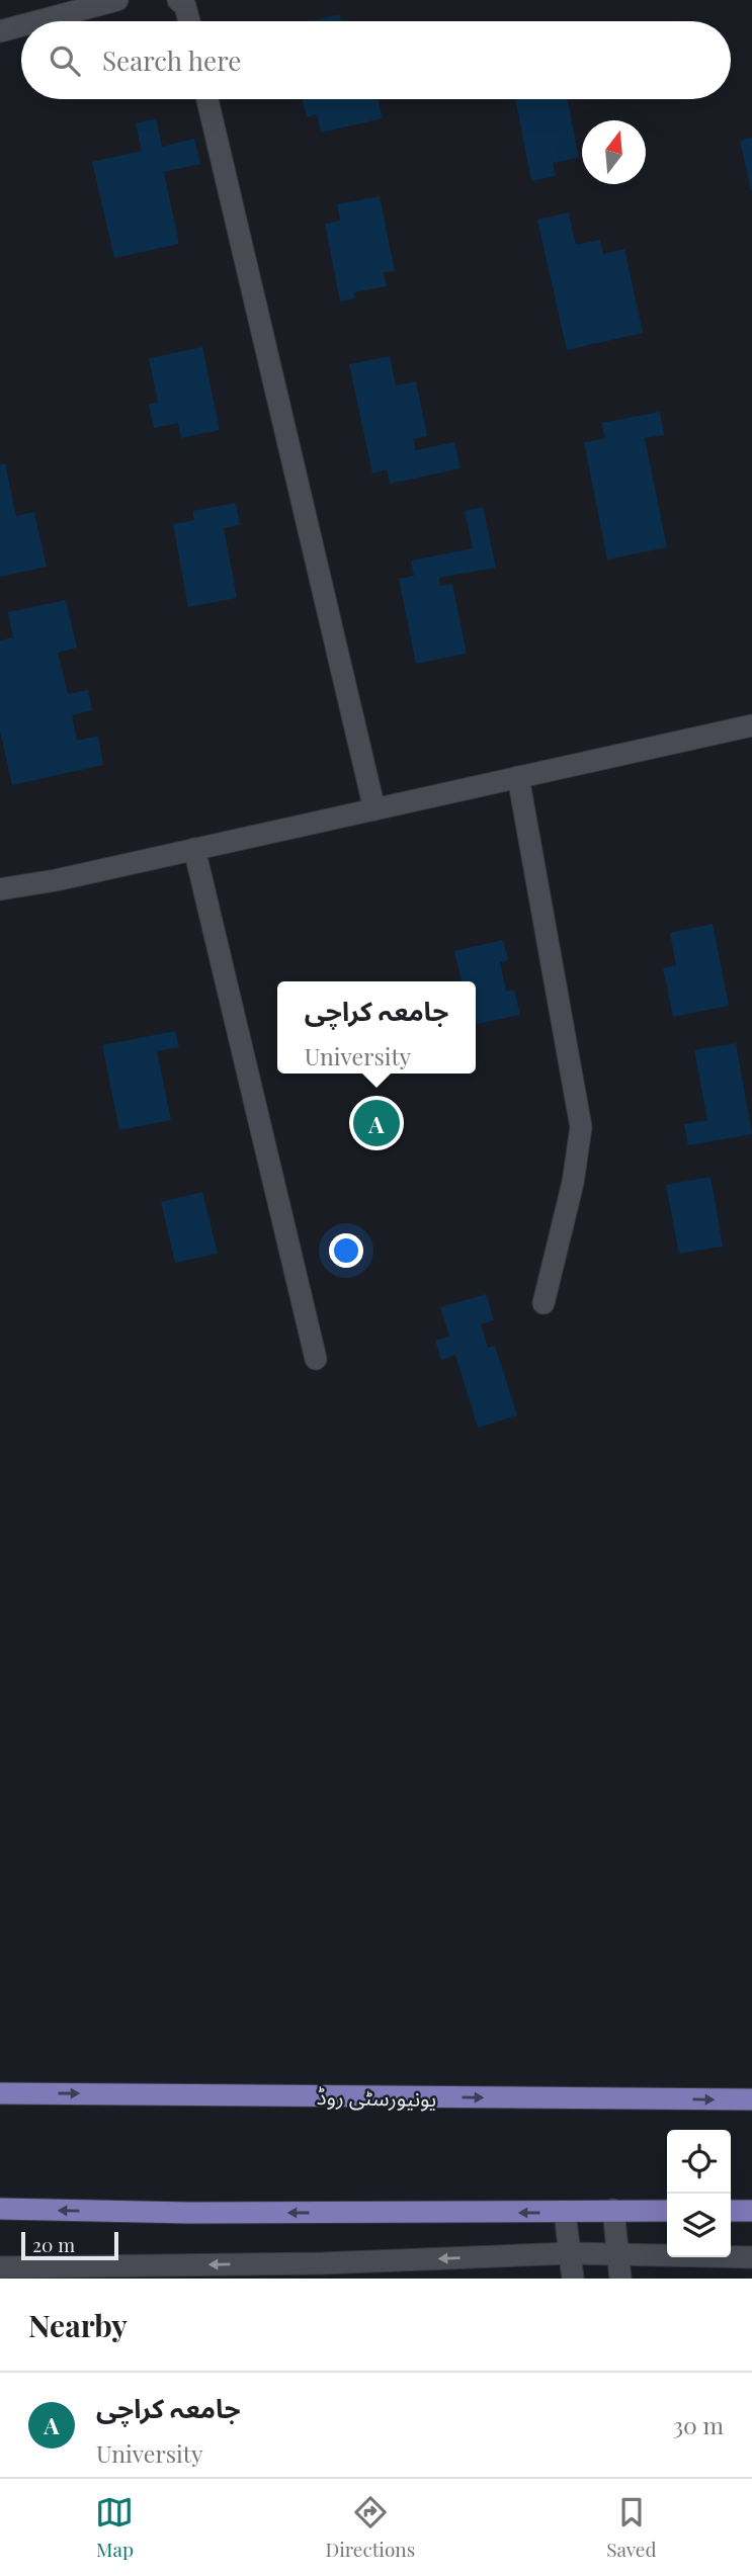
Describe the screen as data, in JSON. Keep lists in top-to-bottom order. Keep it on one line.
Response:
{"streets":{"main road":["یونیورسٹی روڈ"]},"scale_bar":"20 m","north":"top","page":{"search":"Search here","popup":["جامعہ کراچی","University"],"pins":"A","scale":"20 m","heading":"Nearby","list":[{"mark":"A","name":"جامعہ کراچی","note":"University","value":"30 m"}],"nav":["Map","Directions","Saved"]}}
